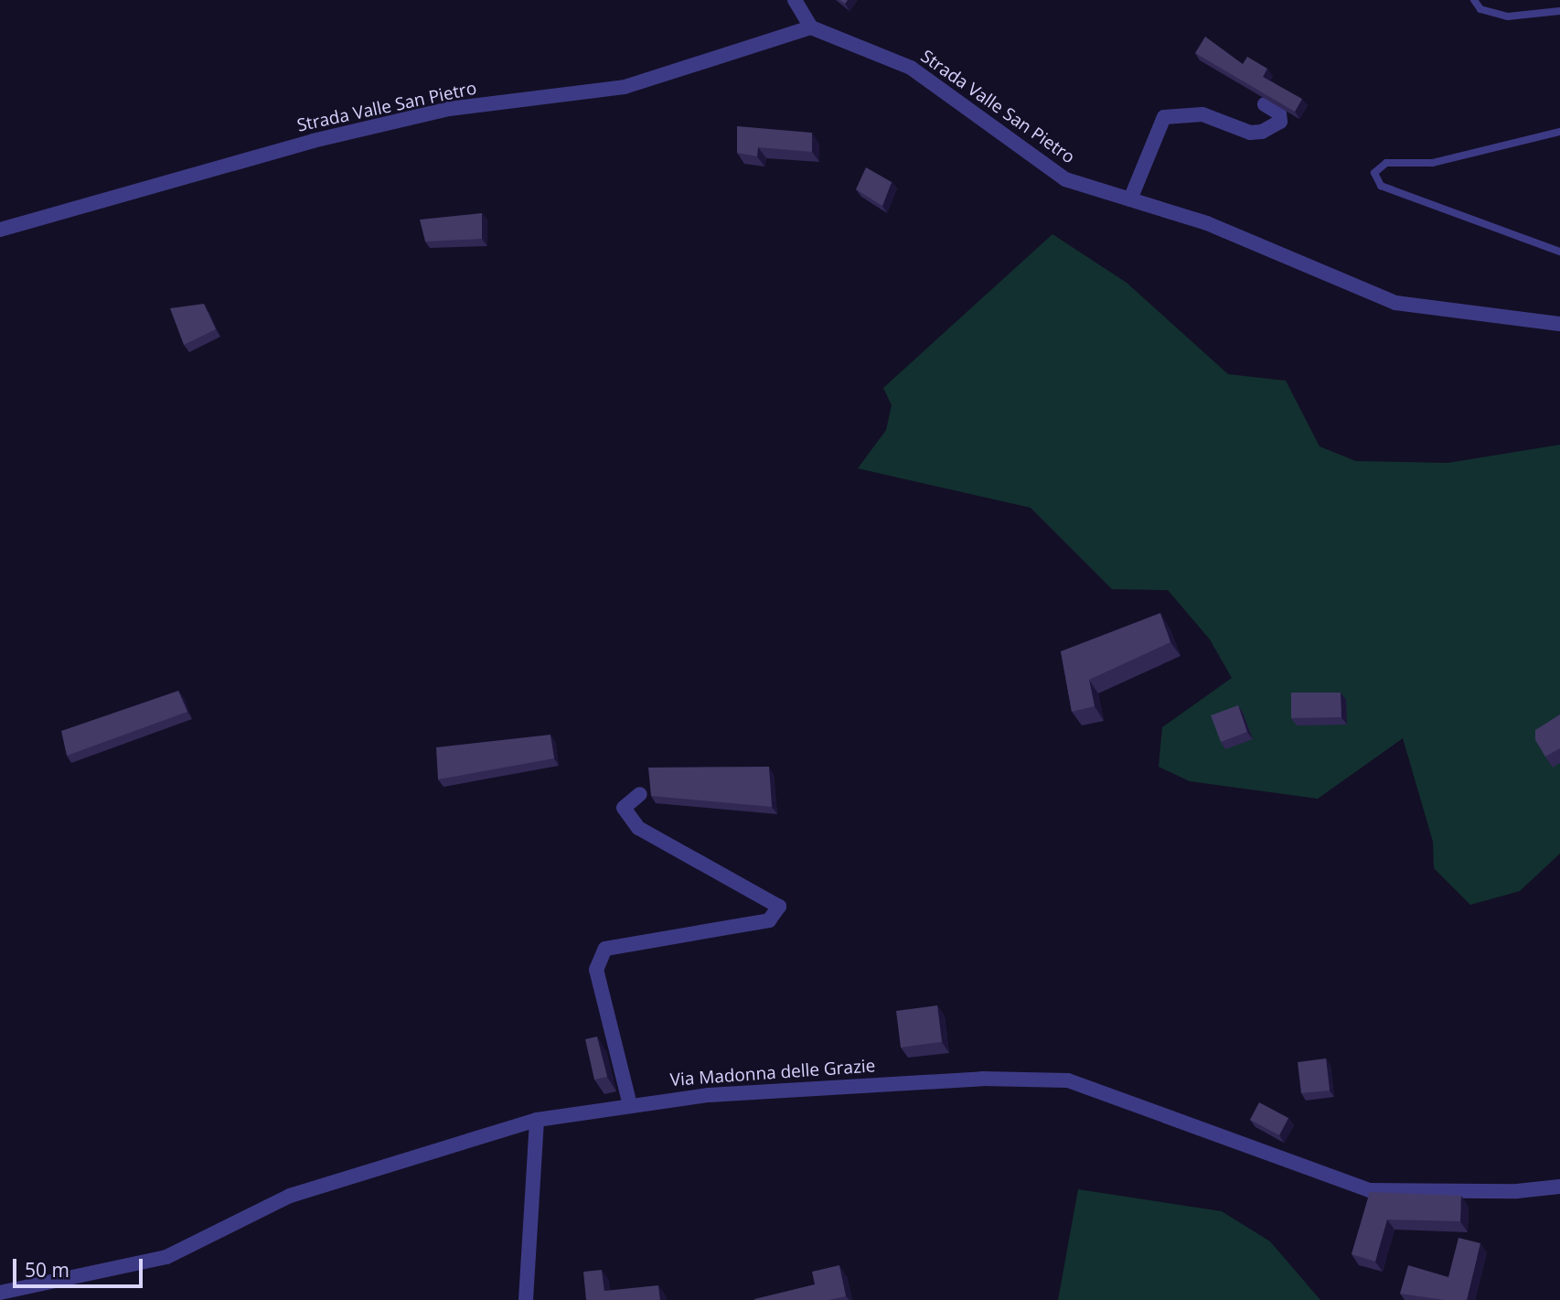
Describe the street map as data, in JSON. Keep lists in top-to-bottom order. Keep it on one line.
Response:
{"streets":{"street":["Strada Valle San Pietro","Via Madonna delle Grazie"]},"scale_bar":"50 m"}
